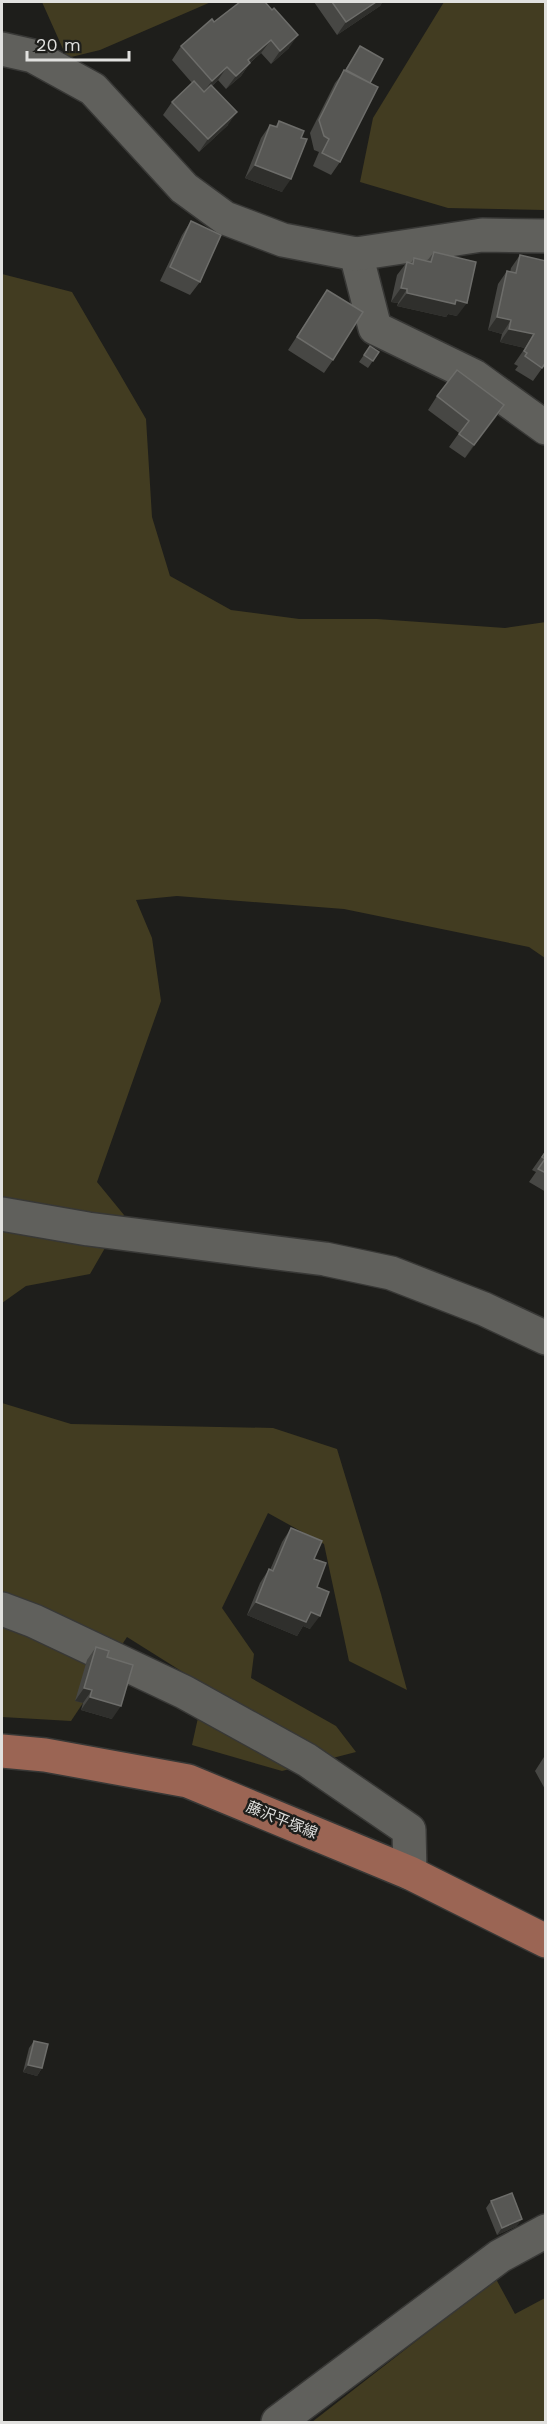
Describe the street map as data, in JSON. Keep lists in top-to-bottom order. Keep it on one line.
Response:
{"streets":{"main road":["藤沢平塚線"]},"scale_bar":"20 m"}
